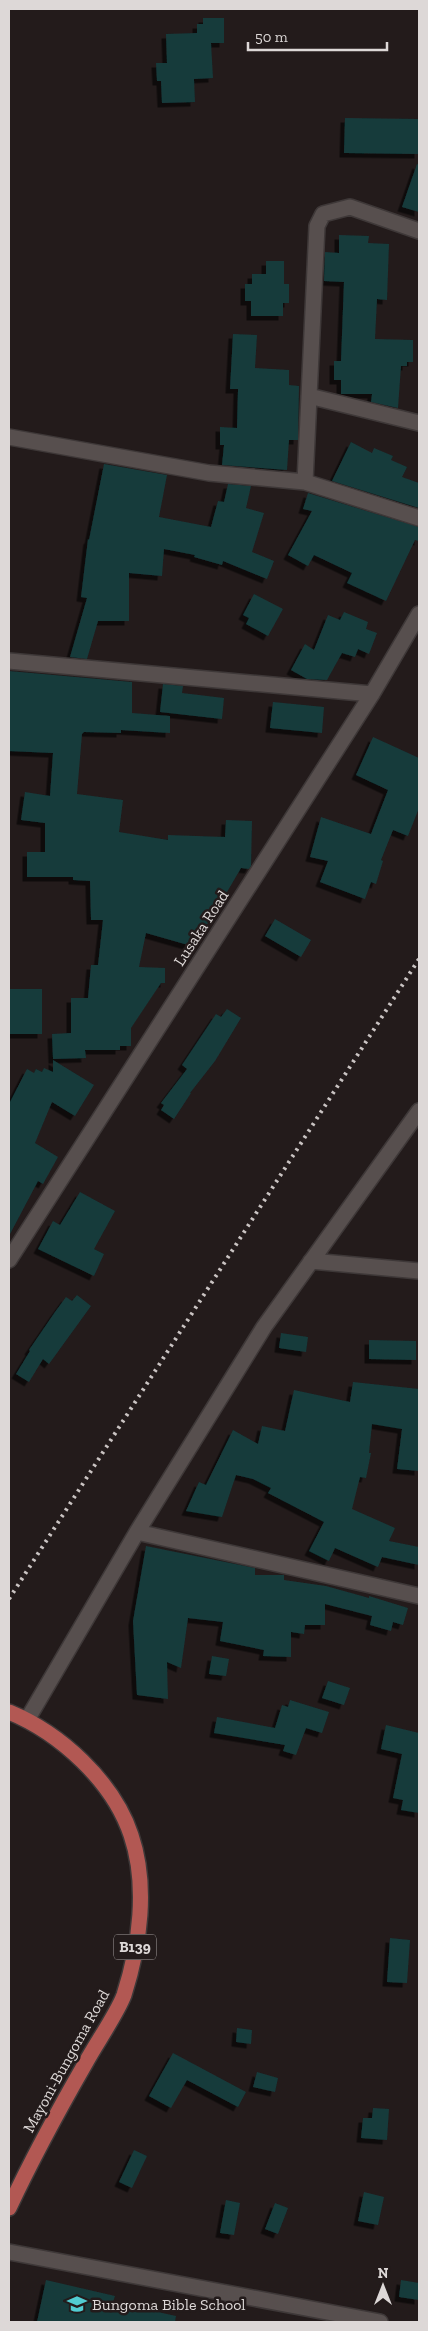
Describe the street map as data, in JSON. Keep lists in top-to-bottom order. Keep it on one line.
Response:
{"streets":{"main road":["B139","Mayoni-Bungoma Road"],"street":["Lusaka Road"]},"places":{"school or university":["Bungoma Bible School"]},"scale_bar":"50 m","north":"top"}
